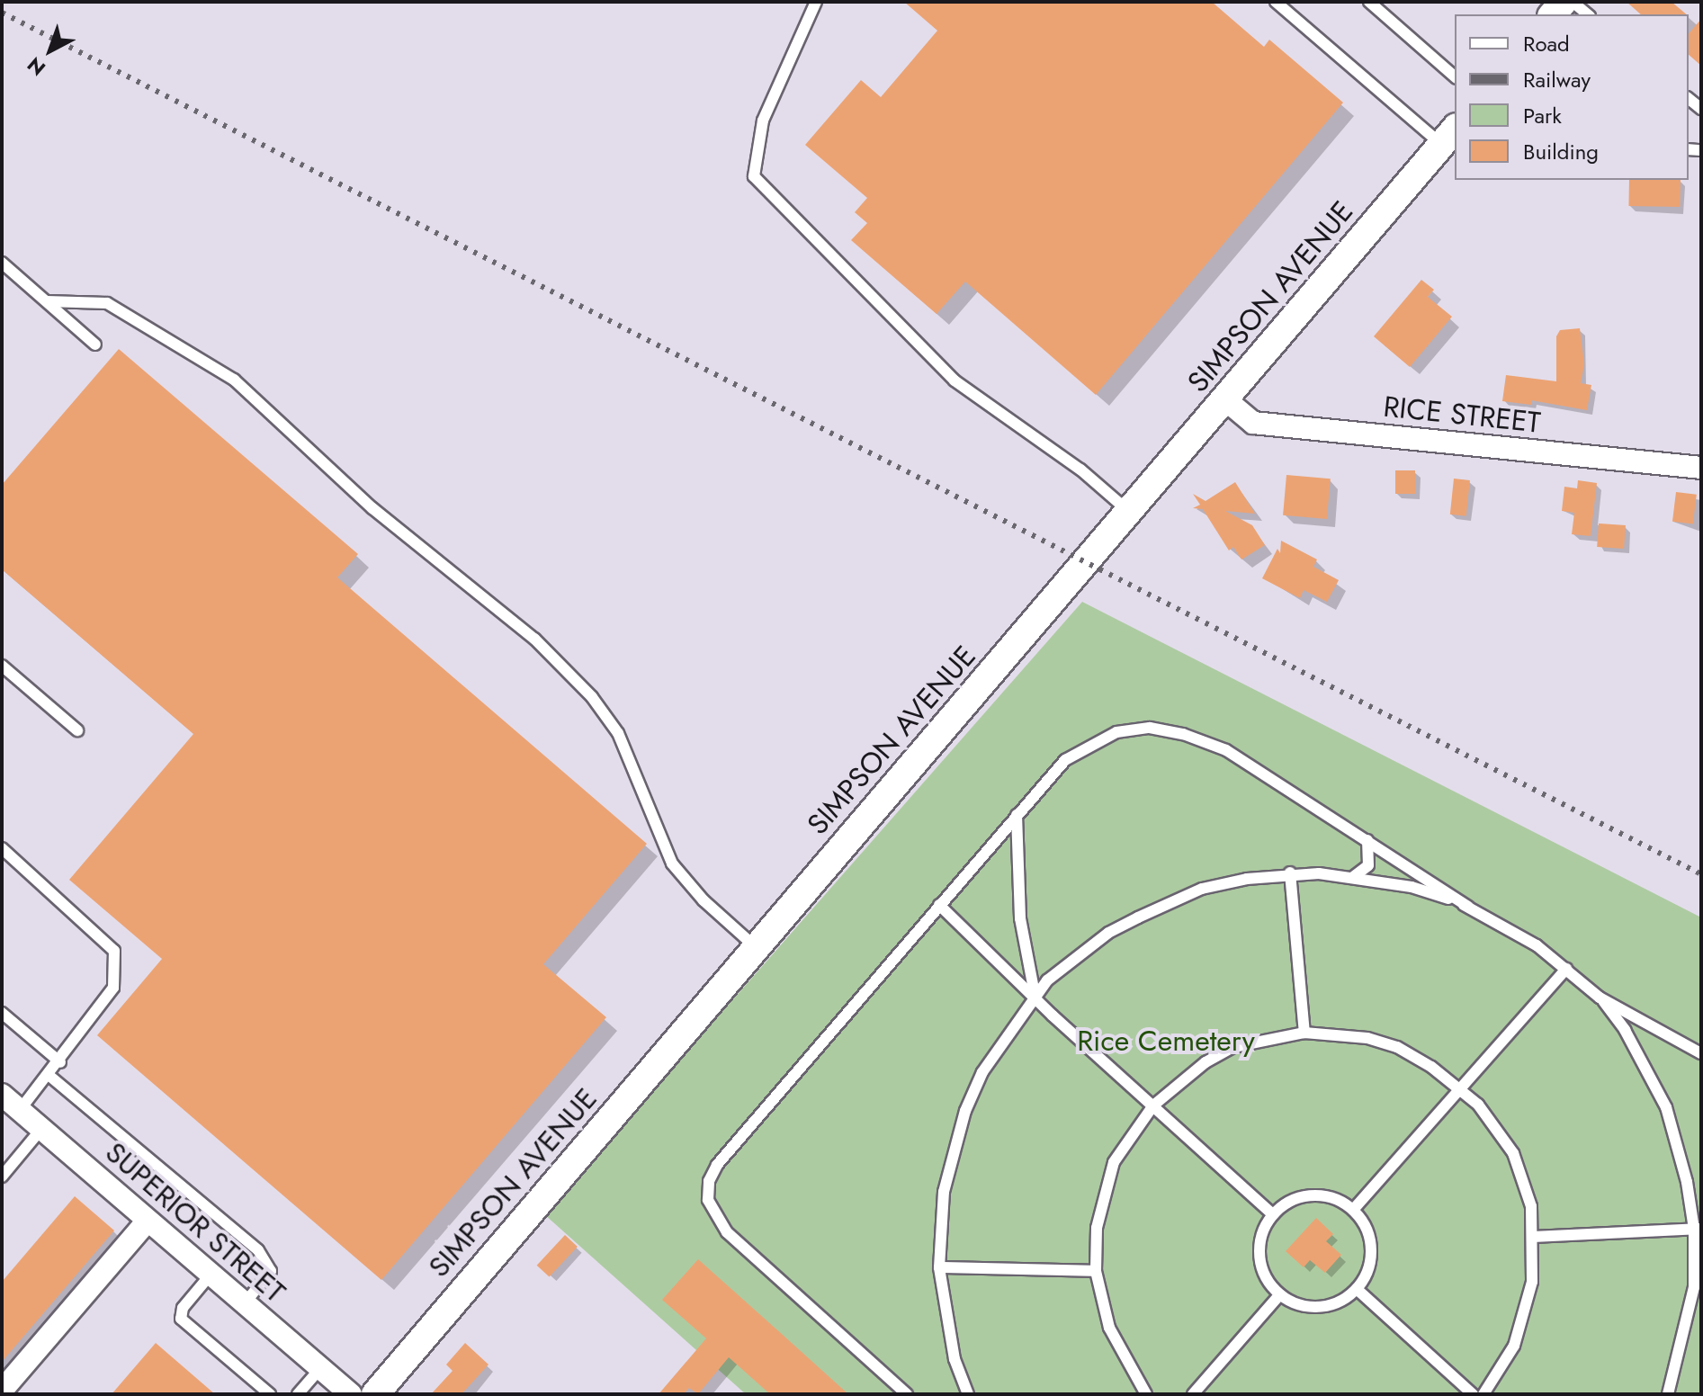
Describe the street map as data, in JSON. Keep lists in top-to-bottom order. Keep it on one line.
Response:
{"streets":{"street":["SIMPSON AVENUE","RICE STREET","SUPERIOR STREET"]},"crossings":[["SIMPSON AVENUE","RICE STREET"]],"parks":["Rice Cemetery"],"legend":["Road","Railway","Park","Building"],"north":"bottom left"}
